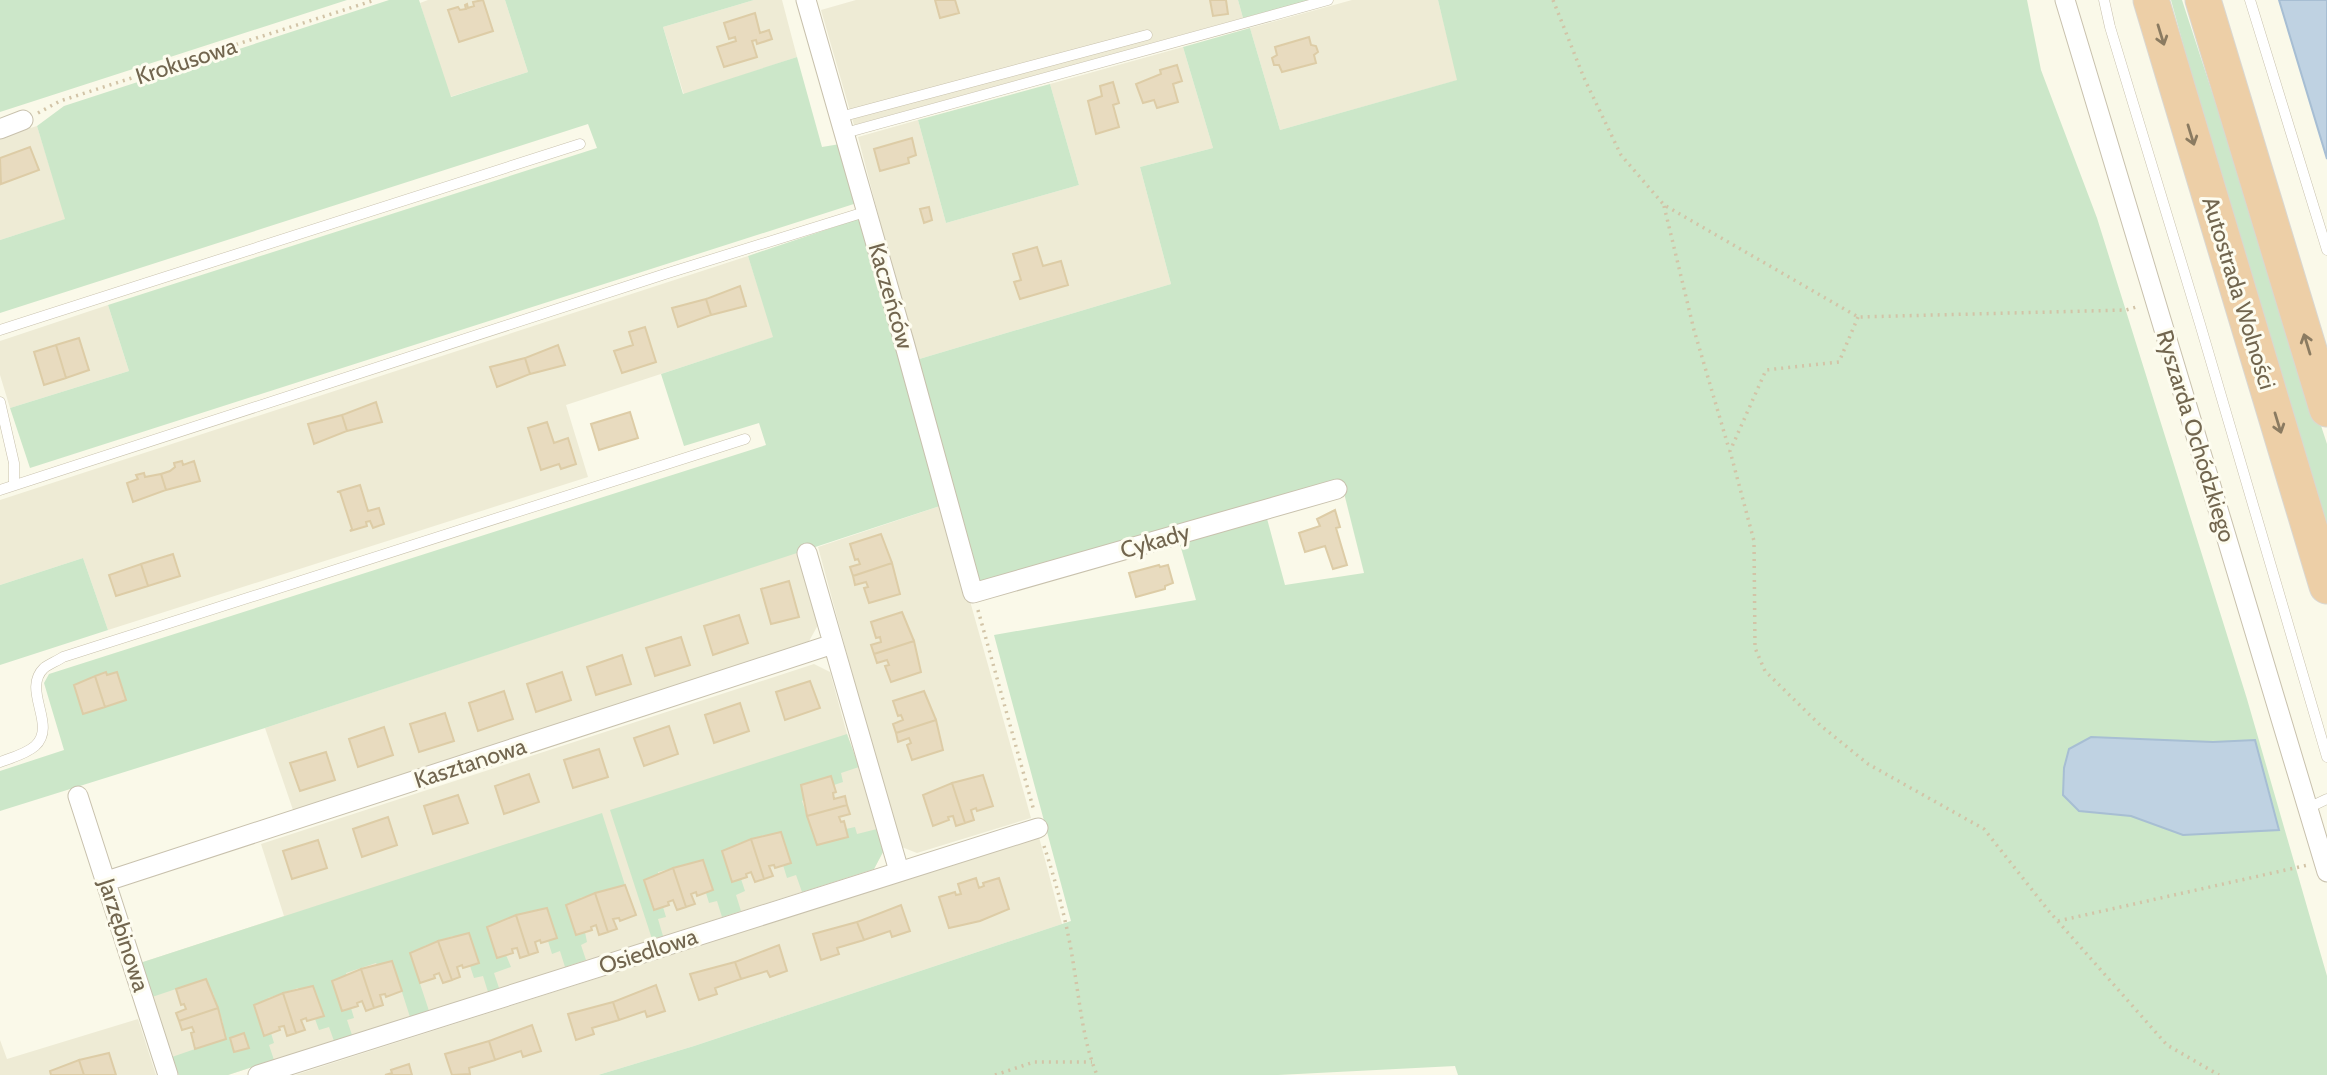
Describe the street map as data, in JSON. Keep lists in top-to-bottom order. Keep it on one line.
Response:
{"streets":{"highway":["Autostrada Wolności"],"street":["Kaczeńców","Ryszarda Ochódzkiego","Cykady","Kasztanowa","Jarzębinowa","Osiedlowa"],"path":["Krokusowa"]},"crossings":[["Kaczeńców","Cykady"],["Kasztanowa","Jarzębinowa"]]}
